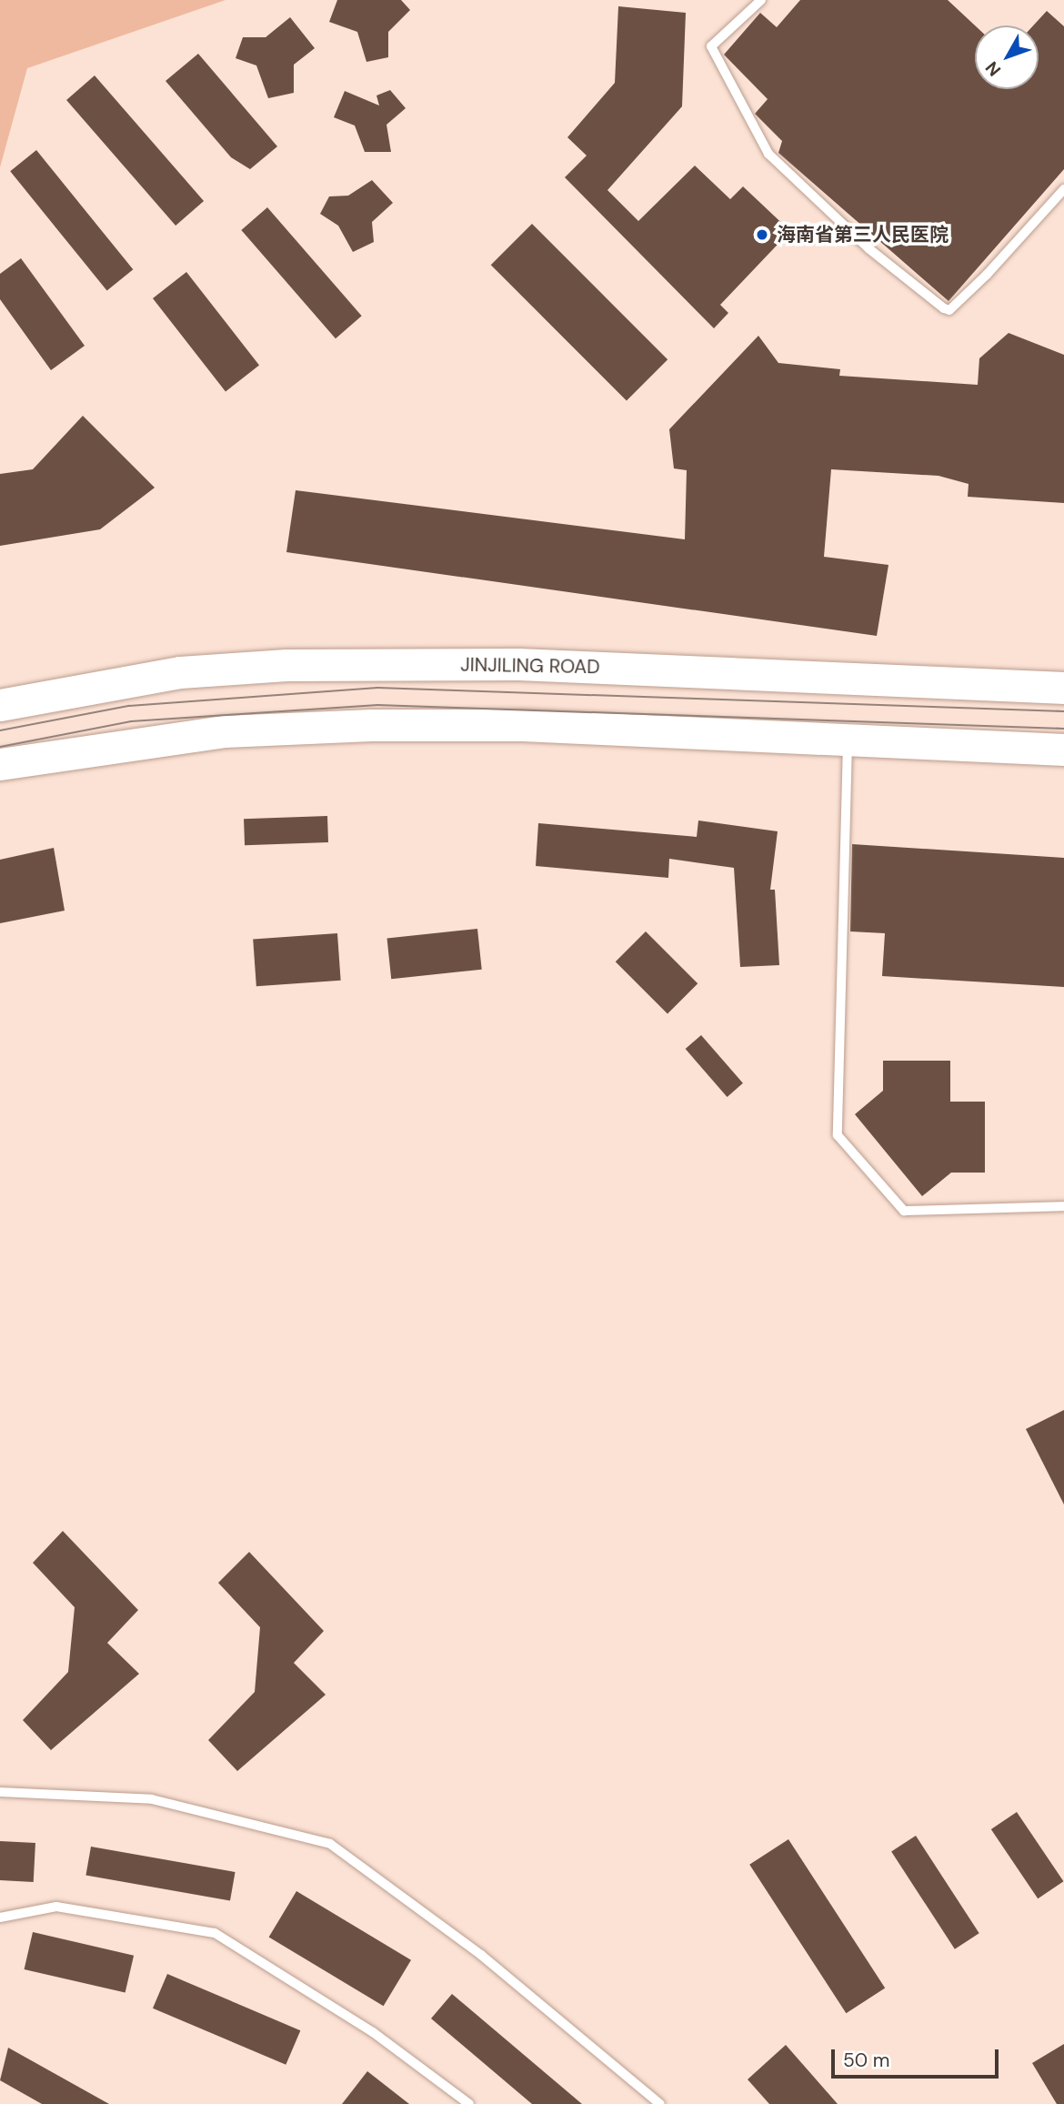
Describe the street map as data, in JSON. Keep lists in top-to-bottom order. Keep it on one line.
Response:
{"streets":{"main road":["JINJILING ROAD"]},"places":["海南省第三人民医院"],"scale_bar":"50 m","north":"bottom left"}
